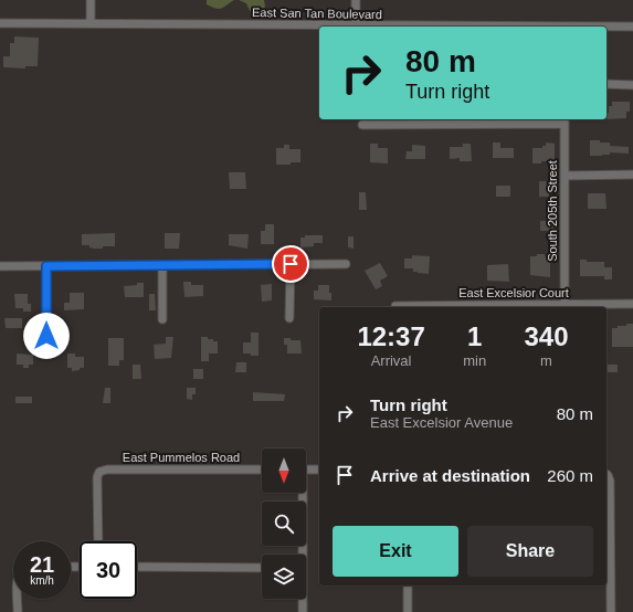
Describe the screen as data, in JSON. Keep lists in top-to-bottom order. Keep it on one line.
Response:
{"streets":{"street":["East San Tan Boulevard","South 205th Street","East Excelsior Court","East Pummelos Road"]},"crossings":[["South 205th Street","East Excelsior Court"]],"north":"bottom","page":{"turn":["80 m","Turn right"],"eta":["12:37","Arrival","1","min","340","m"],"list":[{"name":"Turn right","note":"East Excelsior Avenue","value":"80 m"},{"name":"Arrive at destination","value":"260 m"}],"buttons":["Exit","Share"],"speed":"21 km/h","limit":"30"}}
